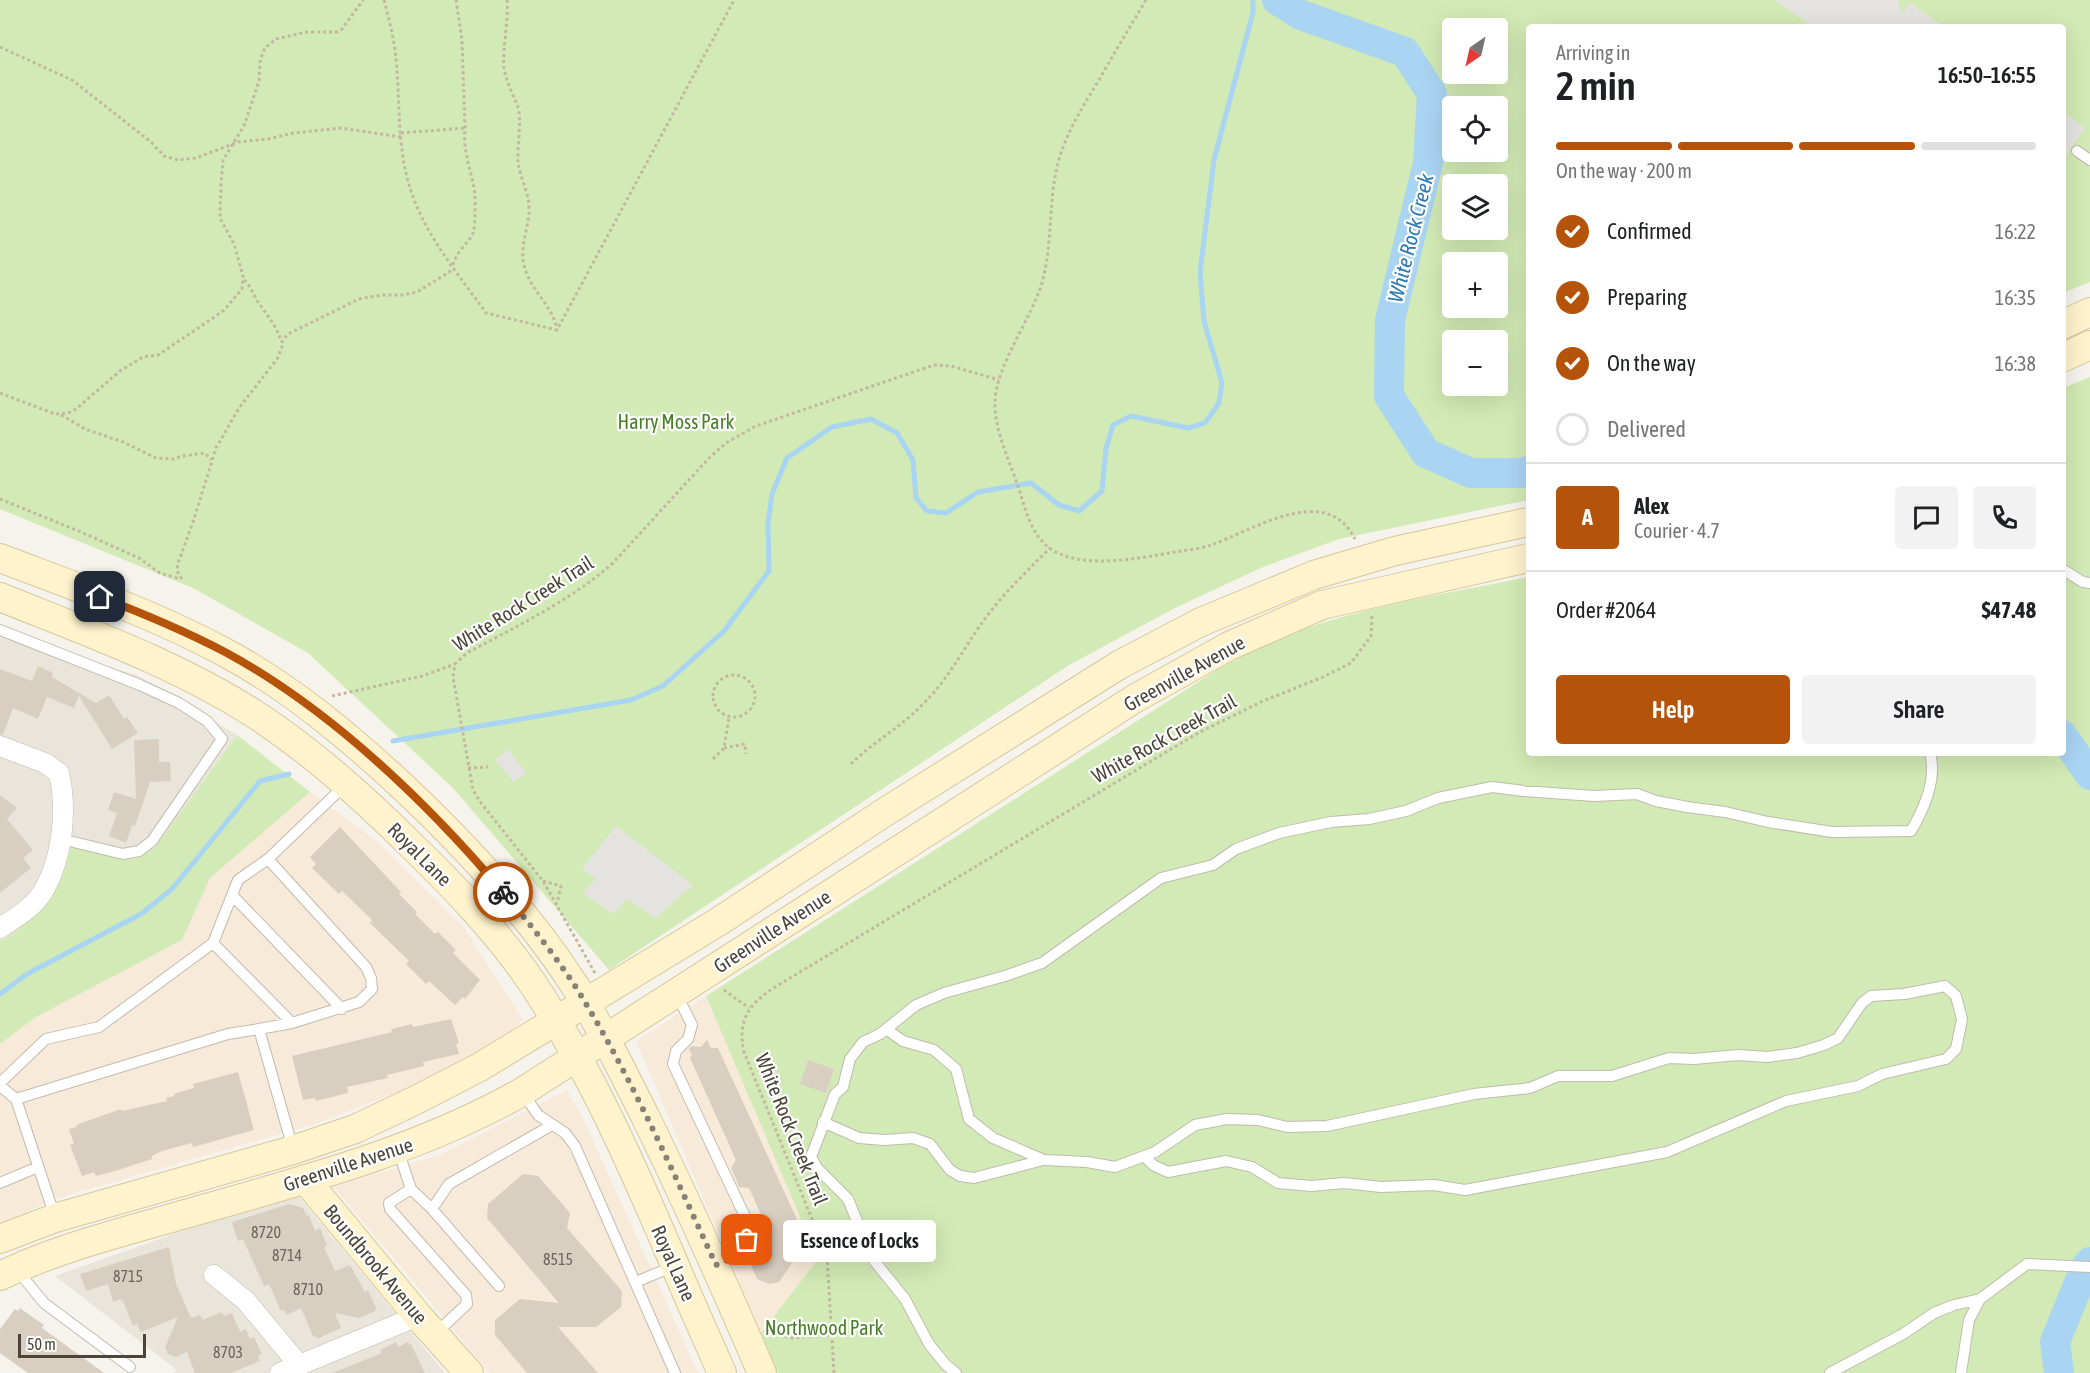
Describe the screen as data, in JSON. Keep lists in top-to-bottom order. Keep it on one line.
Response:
{"streets":{"main road":["Greenville Avenue","Royal Lane","Boundbrook Avenue"],"path":["White Rock Creek Trail"]},"crossings":[["White Rock Creek Trail","Greenville Avenue"],["White Rock Creek Trail","Royal Lane"],["Greenville Avenue","Royal Lane"],["Greenville Avenue","Boundbrook Avenue"]],"water":["White Rock Creek"],"parks":["Harry Moss Park","Northwood Park"],"places":["Essence of Locks"],"house_numbers":["8720","8714","8515","8715","8710","8703"],"scale_bar":"50 m","north":"bottom left","page":{"map_buttons":["+","−"],"heading":["2 min","Arriving in","16:50–16:55"],"panel":["Alex","Courier · 4.7","Order #2064","$47.48"],"bar":"On the way · 200 m","list":[["Confirmed","16:22"],["Preparing","16:35"],["On the way","16:38"],"Delivered"],"round":"A","buttons":["Help","Share"],"bubble":"Essence of Locks","scale":"50 m"}}
